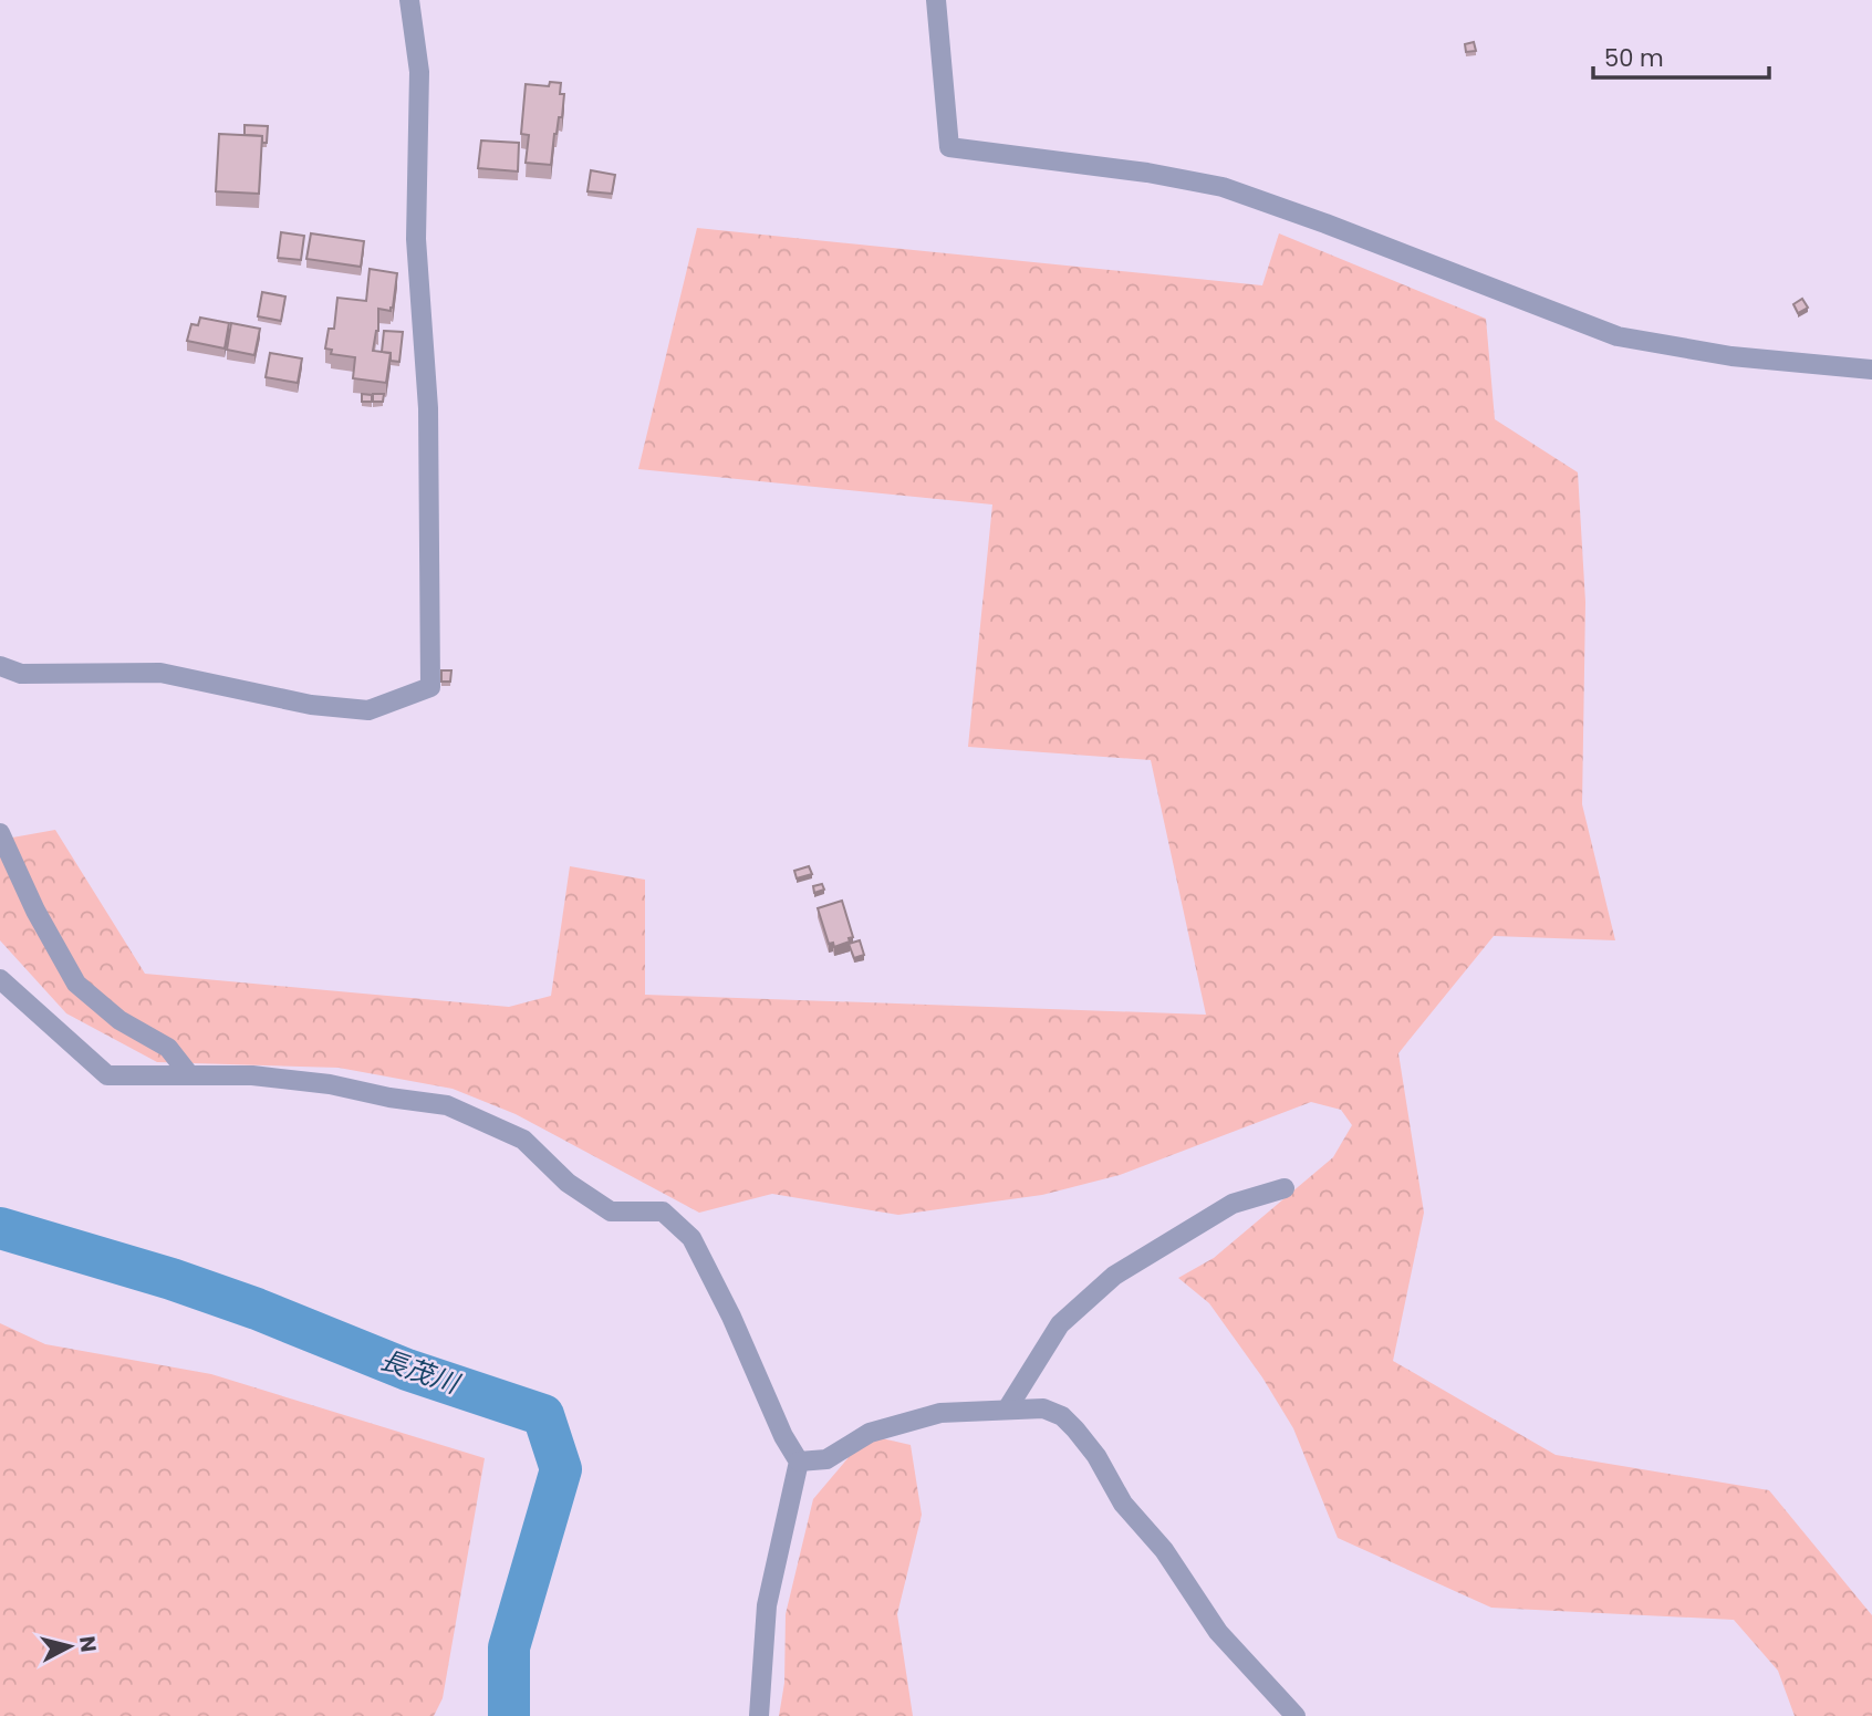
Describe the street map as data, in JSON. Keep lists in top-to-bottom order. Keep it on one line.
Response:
{"water":["長茂川"],"scale_bar":"50 m","north":"right"}
